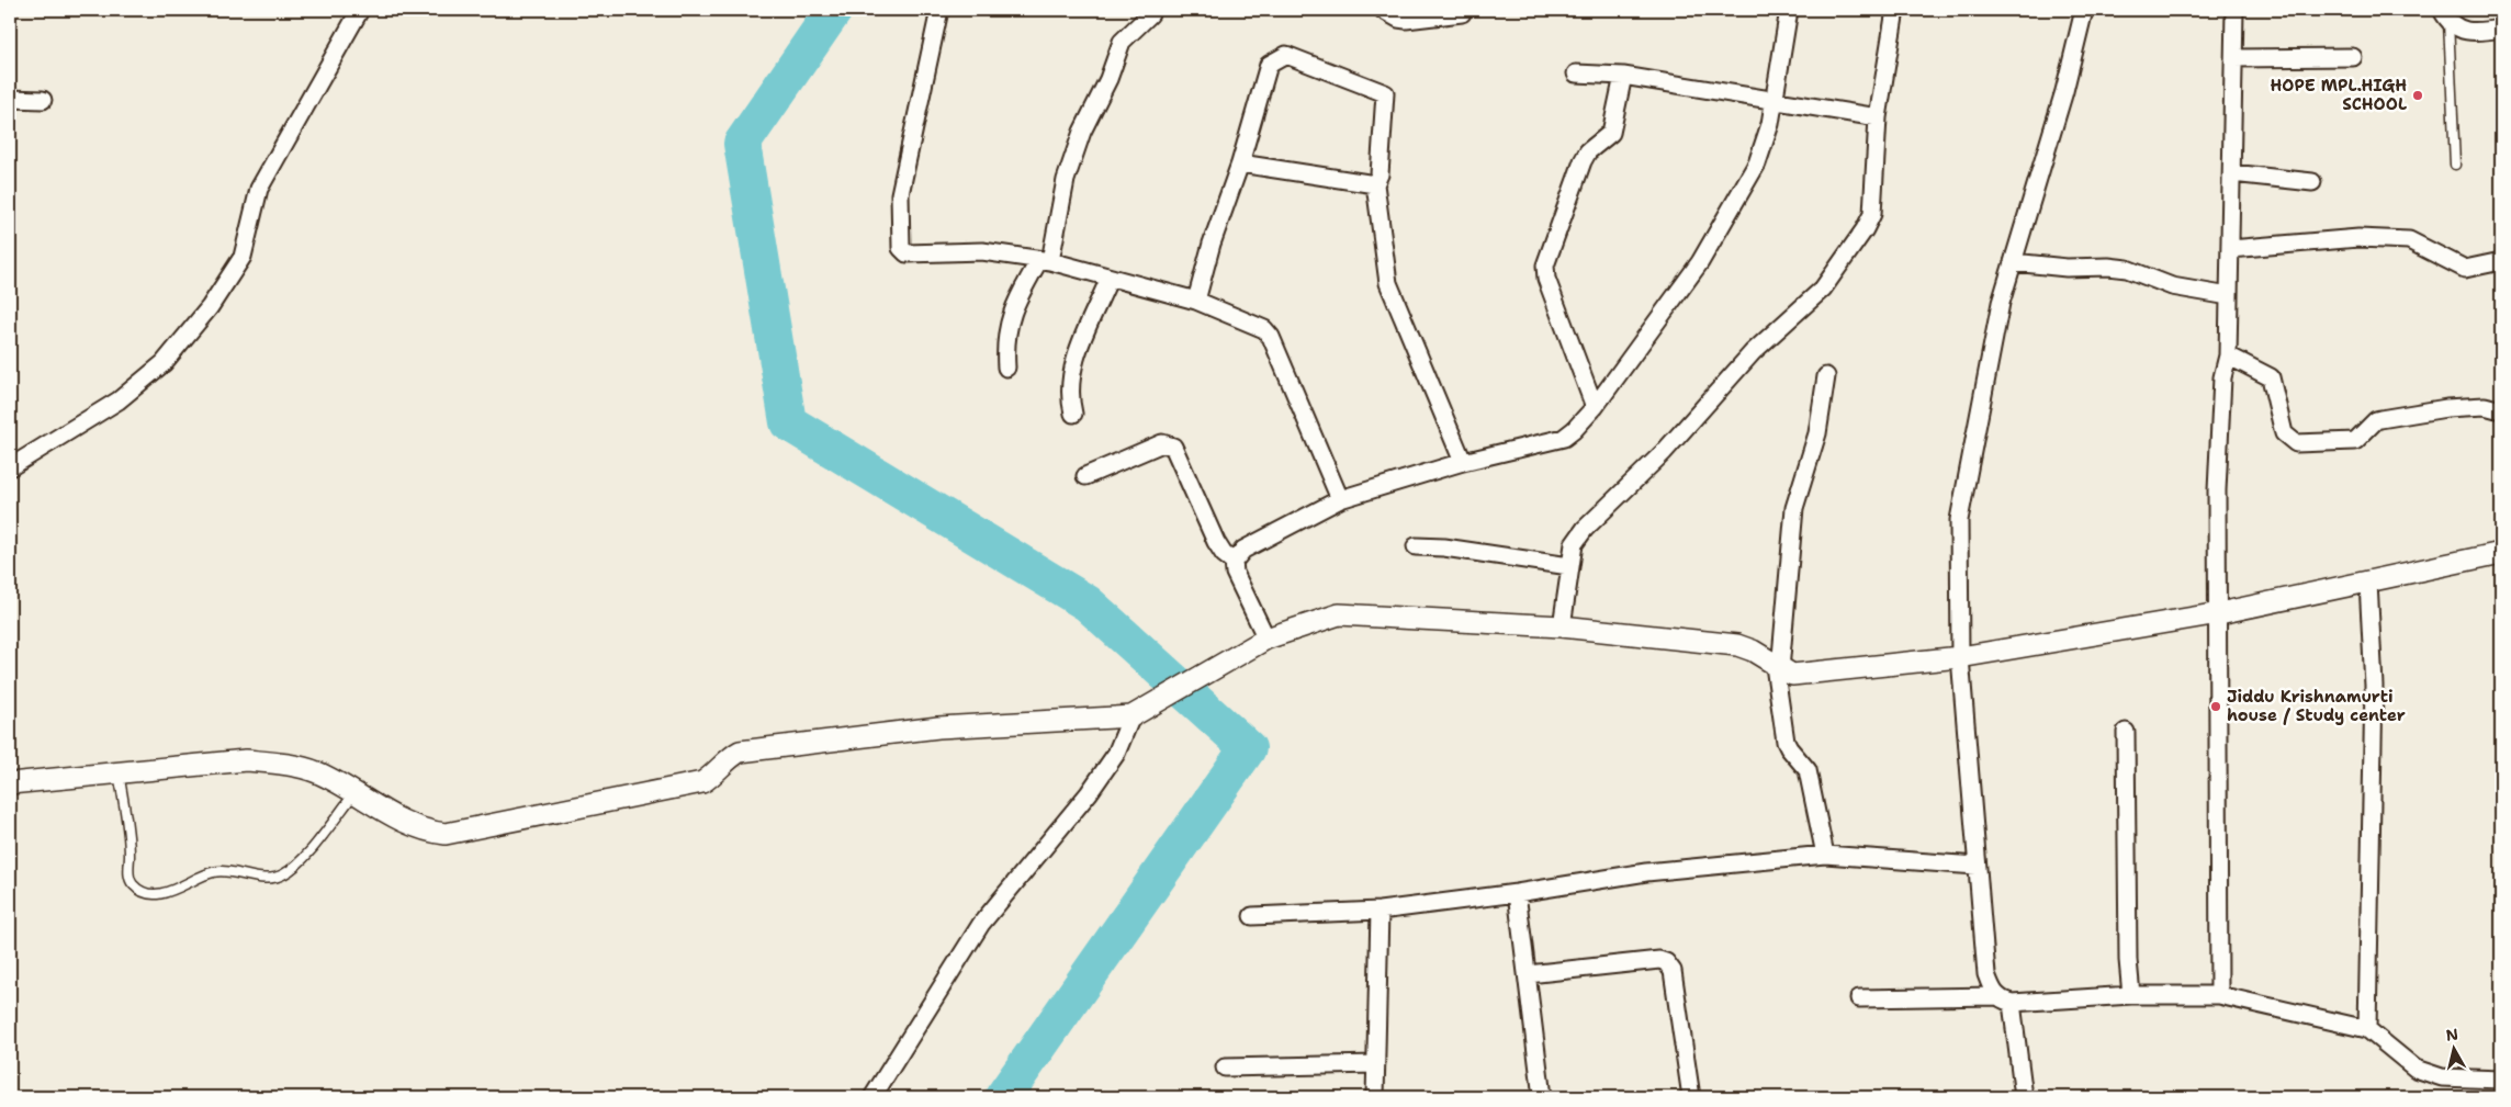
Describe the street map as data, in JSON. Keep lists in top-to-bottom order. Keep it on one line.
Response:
{"places":["HOPE MPL.HIGH SCHOOL","Jiddu Krishnamurti house / Study center"],"north":"top"}
